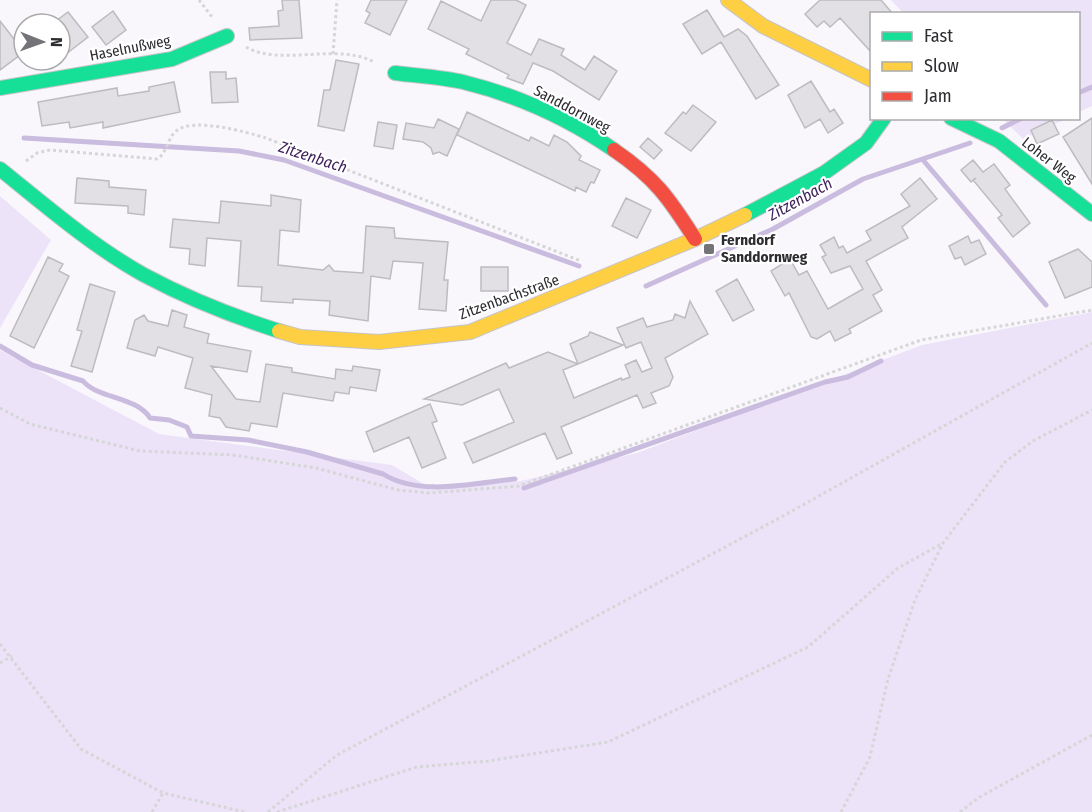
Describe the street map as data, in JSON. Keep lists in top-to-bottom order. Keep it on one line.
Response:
{"streets":{"street":["Haselnußweg","Sanddornweg","Loher Weg","Zitzenbachstraße"]},"crossings":[["Sanddornweg","Zitzenbachstraße"]],"water":["Zitzenbach"],"places":{"transit":["Ferndorf Sanddornweg"]},"legend":["Fast","Slow","Jam"],"north":"right"}
